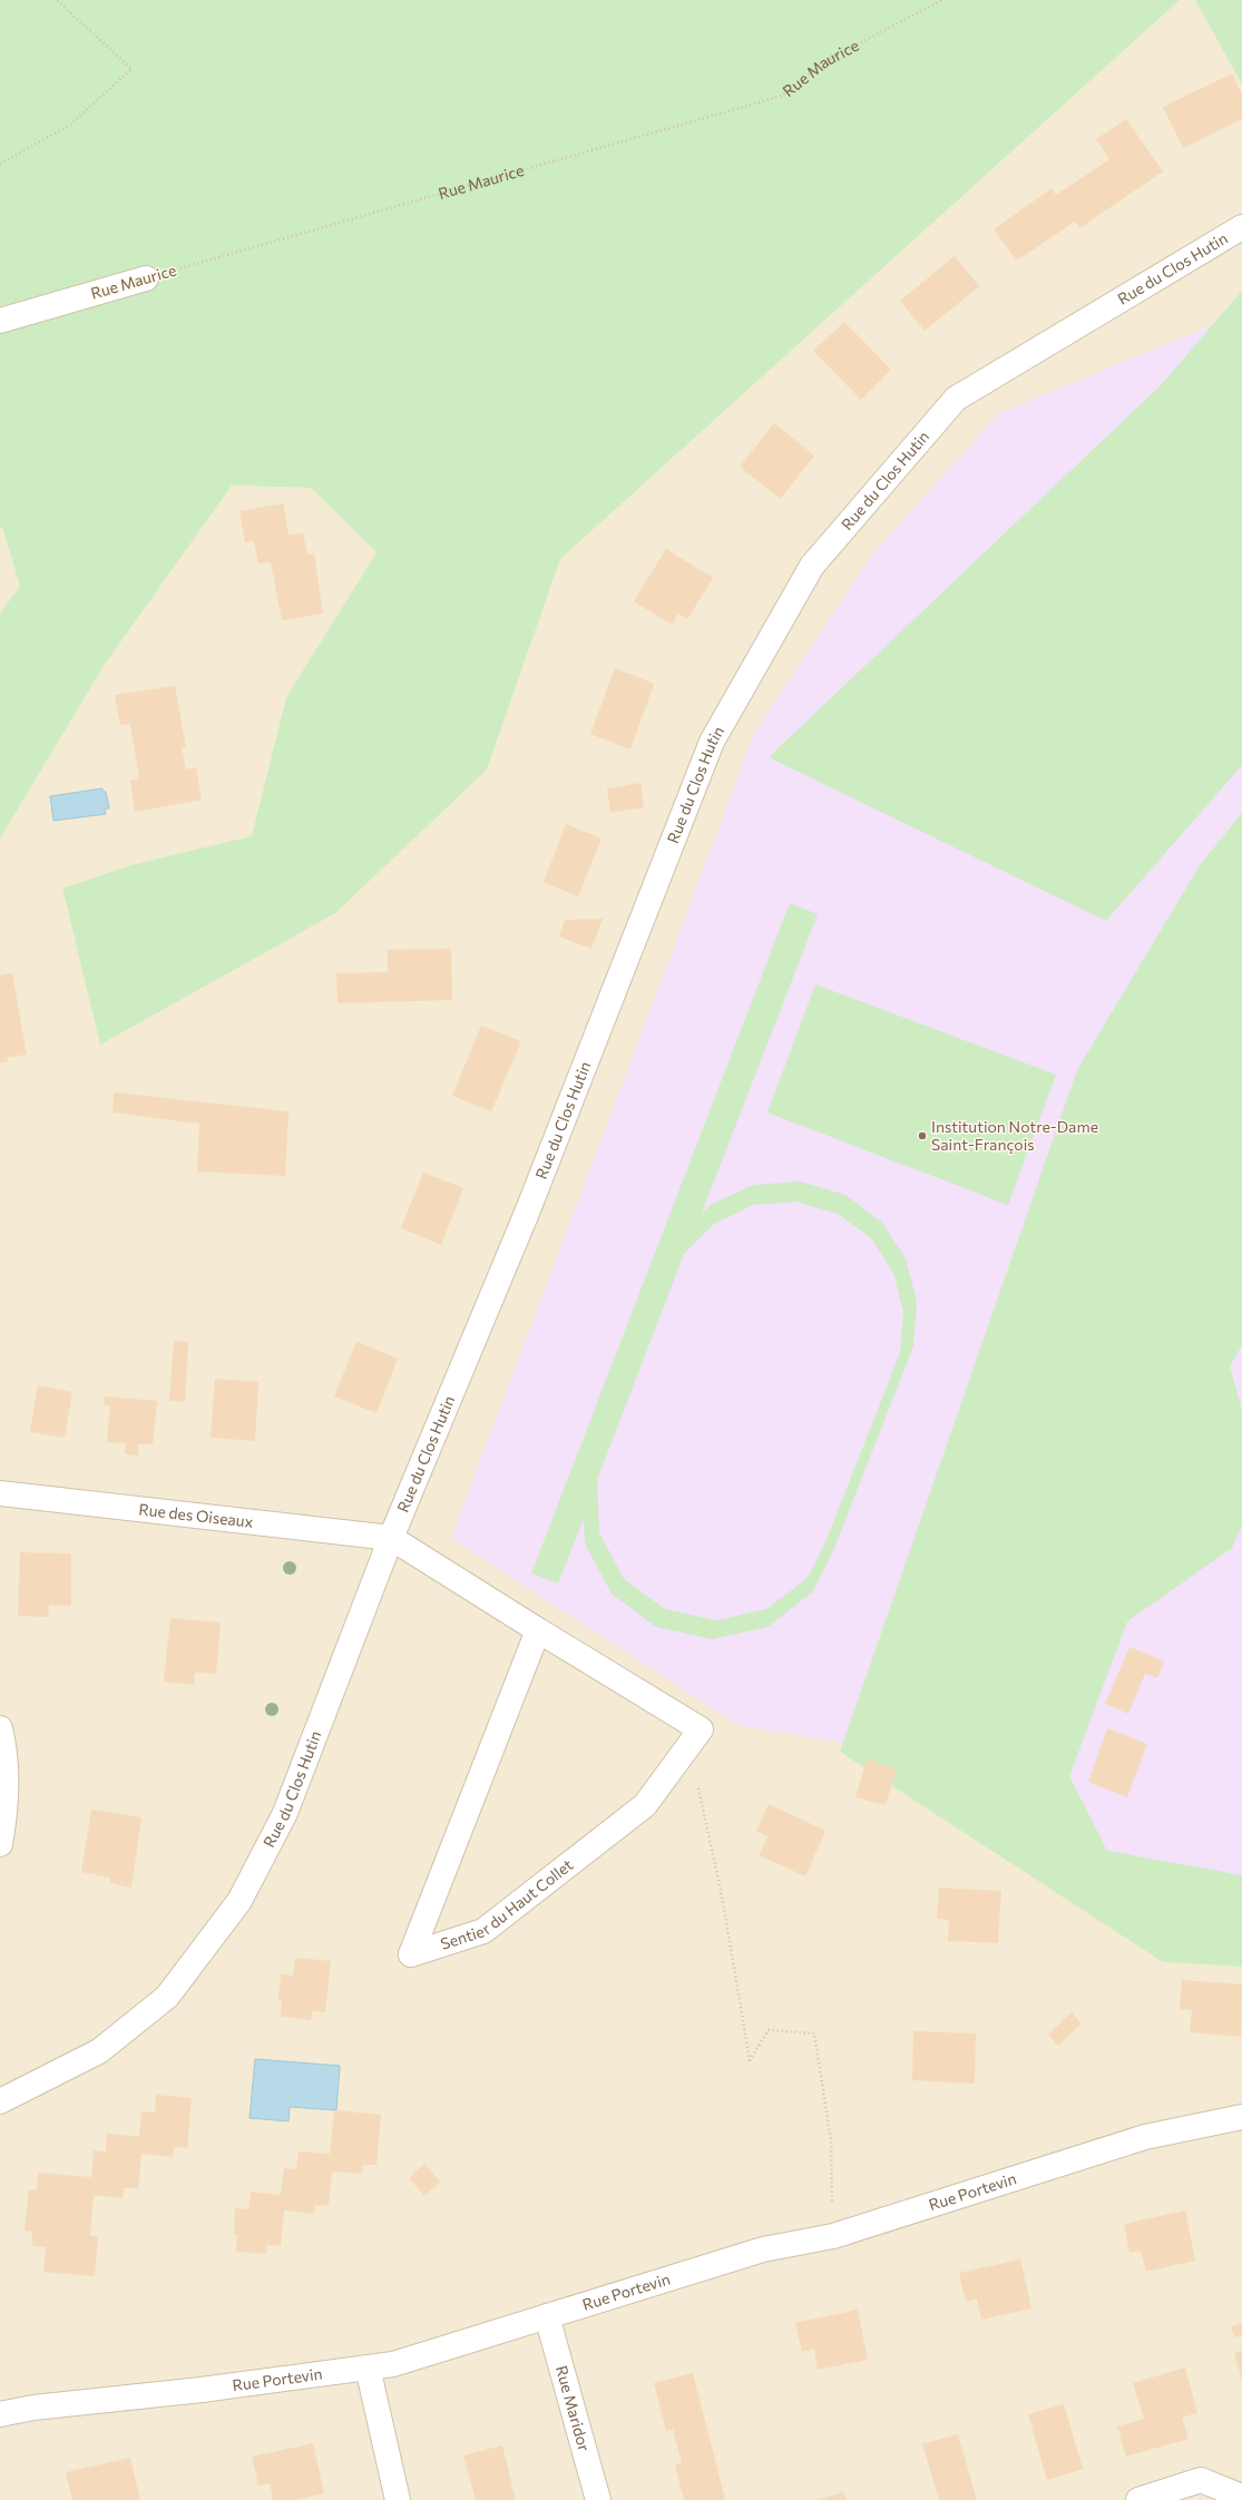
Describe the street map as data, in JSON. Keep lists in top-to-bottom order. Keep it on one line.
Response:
{"streets":{"street":["Rue Maurice","Rue du Clos Hutin","Rue des Oiseaux","Sentier du Haut Collet","Rue Portevin","Rue Maridor"]},"crossings":[["Rue du Clos Hutin","Rue des Oiseaux"],["Rue du Clos Hutin","Sentier du Haut Collet"],["Rue des Oiseaux","Sentier du Haut Collet"],["Rue Portevin","Rue Maridor"]],"places":["Institution Notre‐Dame Saint‐François"]}
